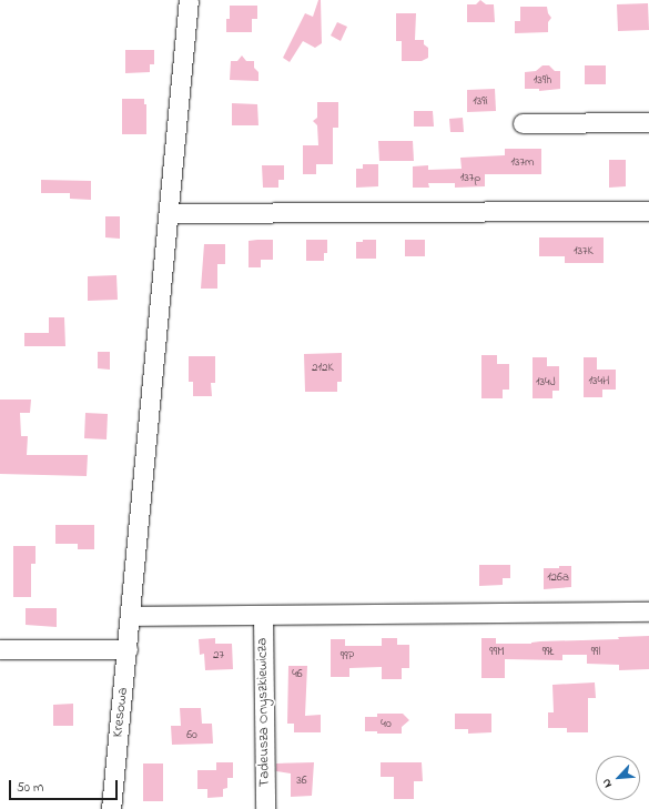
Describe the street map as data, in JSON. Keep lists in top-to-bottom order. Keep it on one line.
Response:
{"streets":{"street":["Kresowa","Tadeusza Onyszkiewicza"]},"house_numbers":["139h","139i","137m","137p","137K","212K","134H","134J","126a","99M","99Ł","99l","27","99P","46","40","60","36"],"scale_bar":"50 m","north":"bottom left"}
